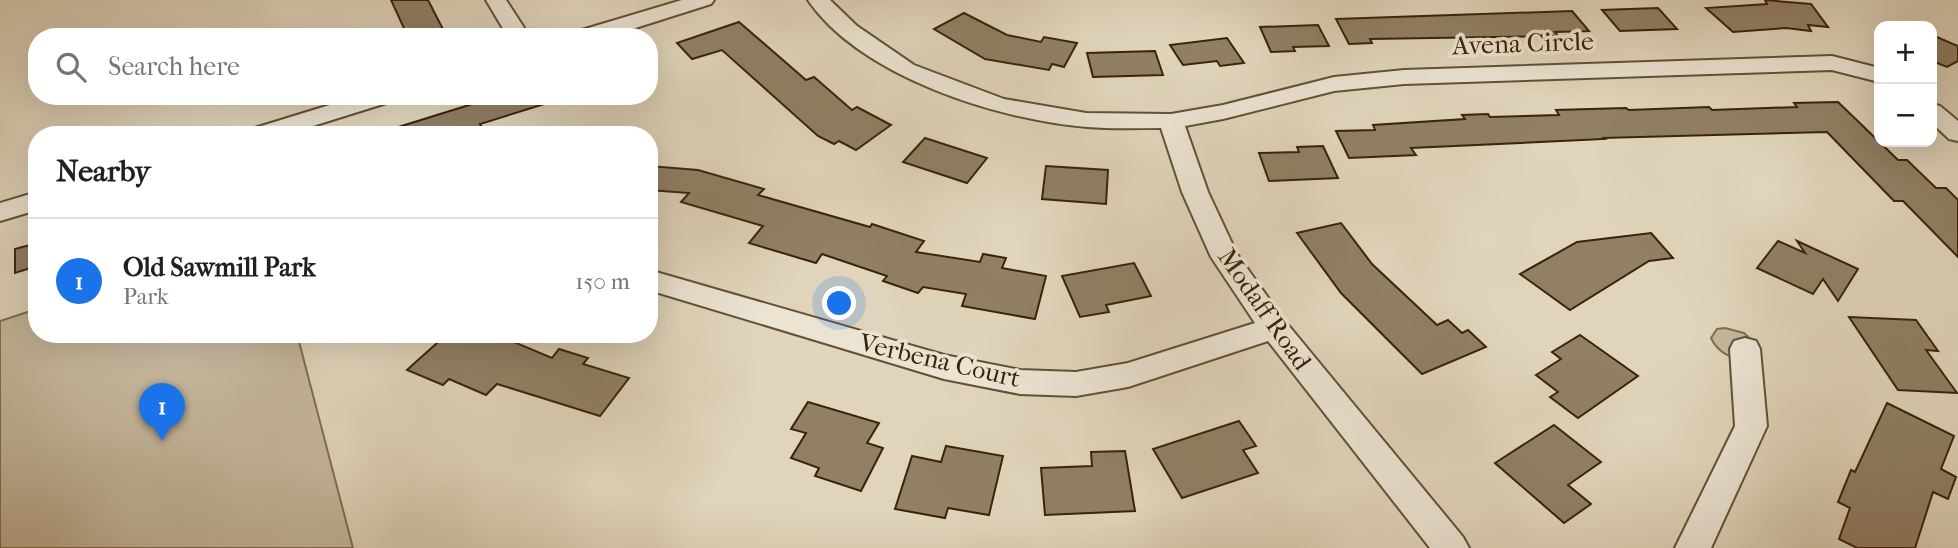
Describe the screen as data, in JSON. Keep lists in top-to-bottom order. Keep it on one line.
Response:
{"streets":{"street":["Avena Circle","Modaff Road","Verbena Court"]},"crossings":[["Avena Circle","Modaff Road"],["Modaff Road","Verbena Court"]],"page":{"map_buttons":["+","−"],"search":"Search here","heading":"Nearby","list":[{"mark":"1","name":"Old Sawmill Park","note":"Park","value":"150 m"}],"pins":"1"}}
